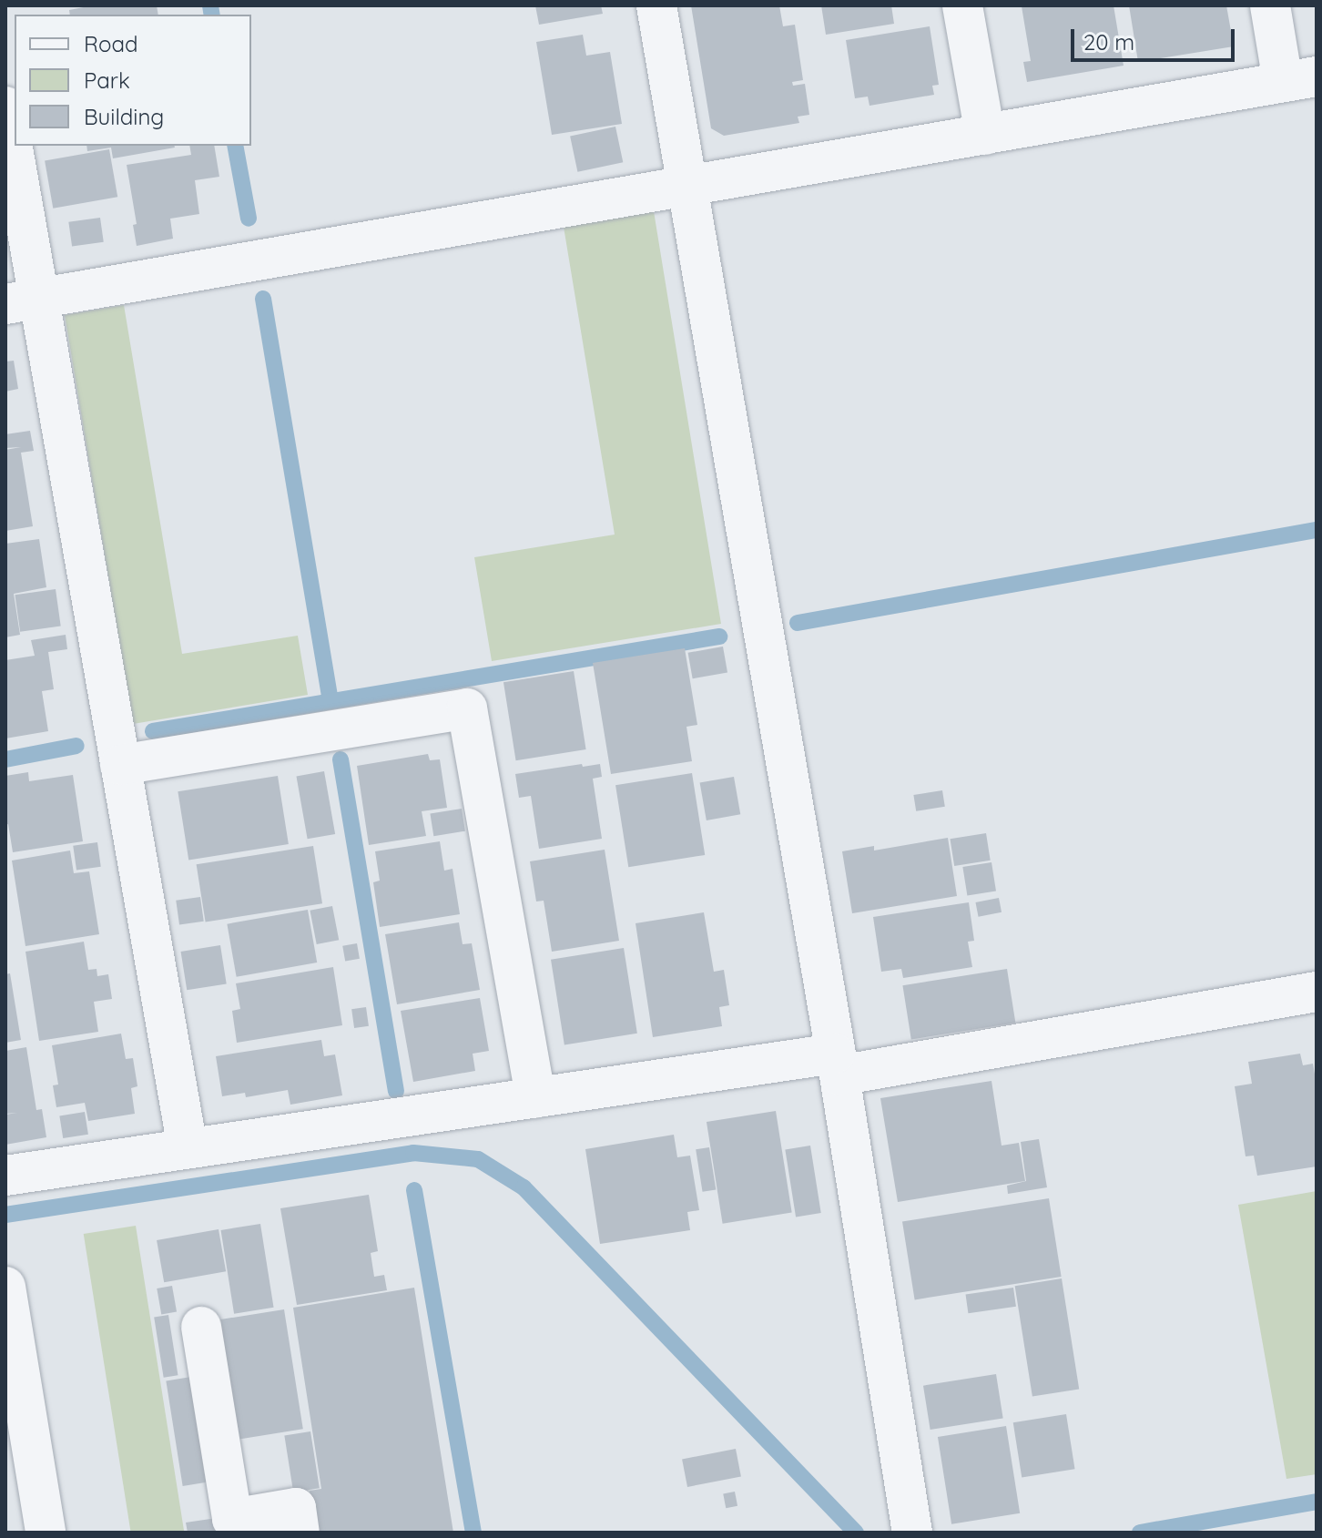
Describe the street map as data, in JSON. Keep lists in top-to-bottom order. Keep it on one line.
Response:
{"legend":["Road","Park","Building"],"scale_bar":"20 m"}
